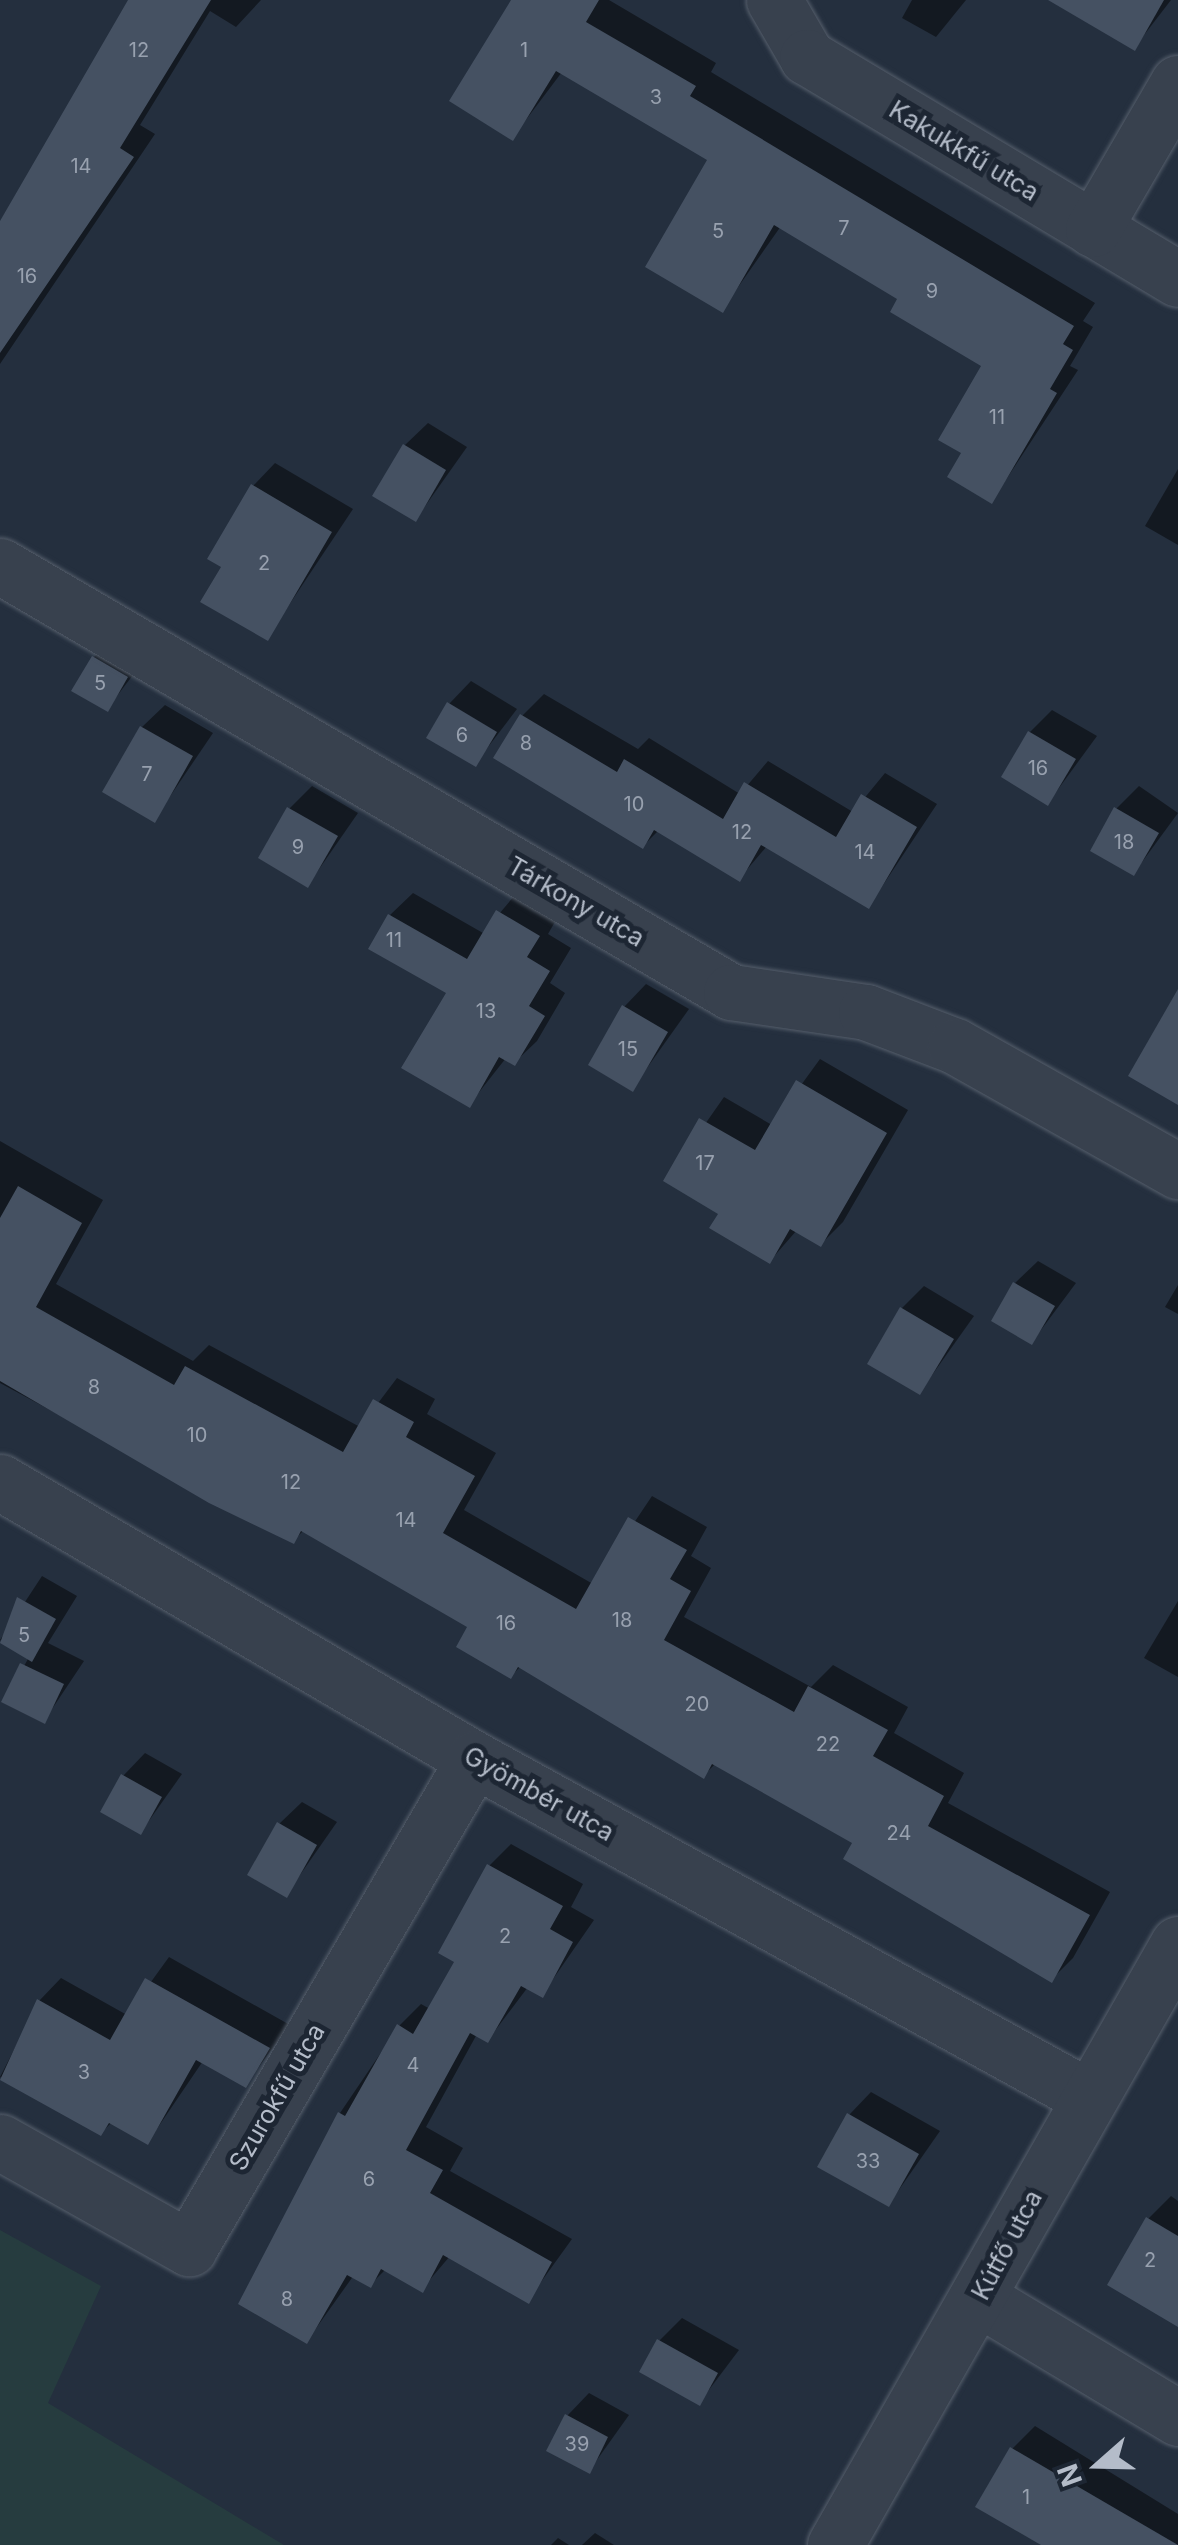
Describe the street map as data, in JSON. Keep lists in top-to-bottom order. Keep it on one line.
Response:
{"streets":{"street":["Kakukkfű utca","Tárkony utca","Gyömbér utca","Szurokfű utca","Kútfő utca"]},"crossings":[["Gyömbér utca","Szurokfű utca"],["Gyömbér utca","Kútfő utca"]],"house_numbers":["12","1","3","14","7","5","16","9","11","2","5","6","8","16","7","10","12","18","9","14","11","13","15","17","8","10","12","14","18","16","5","20","22","24","2","4","3","33","6","2","8","39","1"],"north":"left"}
